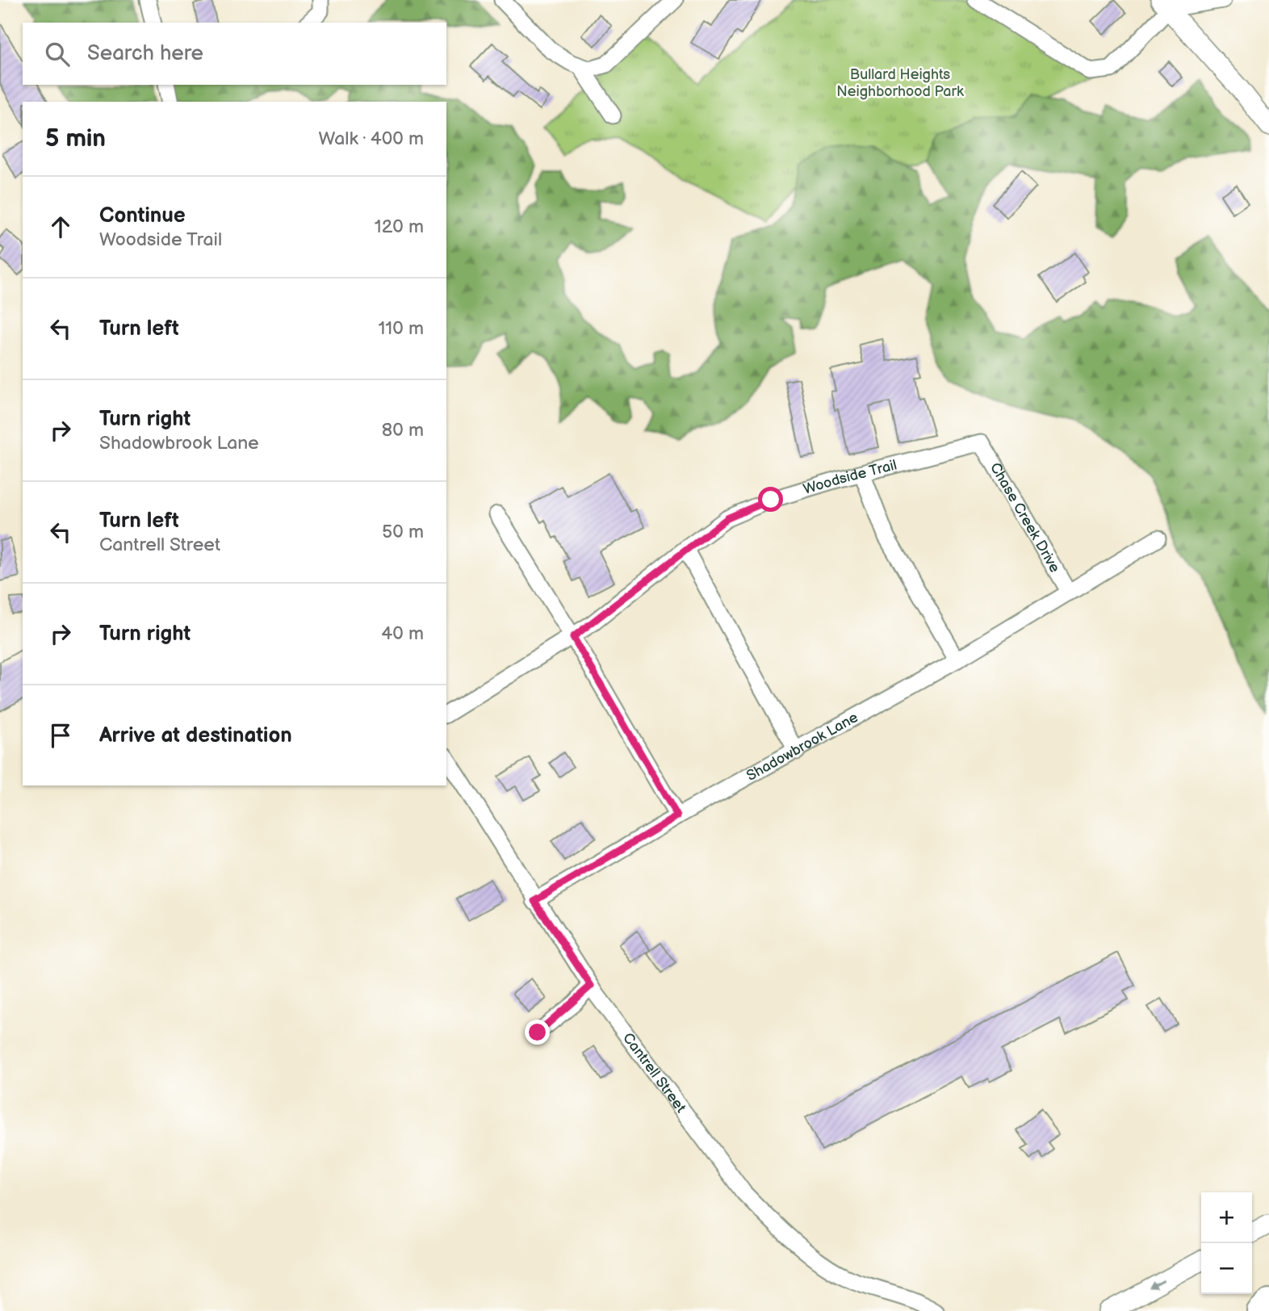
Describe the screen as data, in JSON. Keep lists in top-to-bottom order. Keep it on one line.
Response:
{"streets":{"street":["Woodside Trail","Chase Creek Drive","Shadowbrook Lane","Cantrell Street"]},"crossings":[["Woodside Trail","Chase Creek Drive"],["Chase Creek Drive","Shadowbrook Lane"],["Shadowbrook Lane","Cantrell Street"]],"parks":["Bullard Heights Neighborhood Park"],"page":{"search":"Search here","heading":["5 min","Walk · 400 m"],"list":[["Continue","Woodside Trail","120 m"],["Turn left","110 m"],["Turn right","Shadowbrook Lane","80 m"],["Turn left","Cantrell Street","50 m"],["Turn right","40 m"],"Arrive at destination"],"map_buttons":["+","−"]}}
